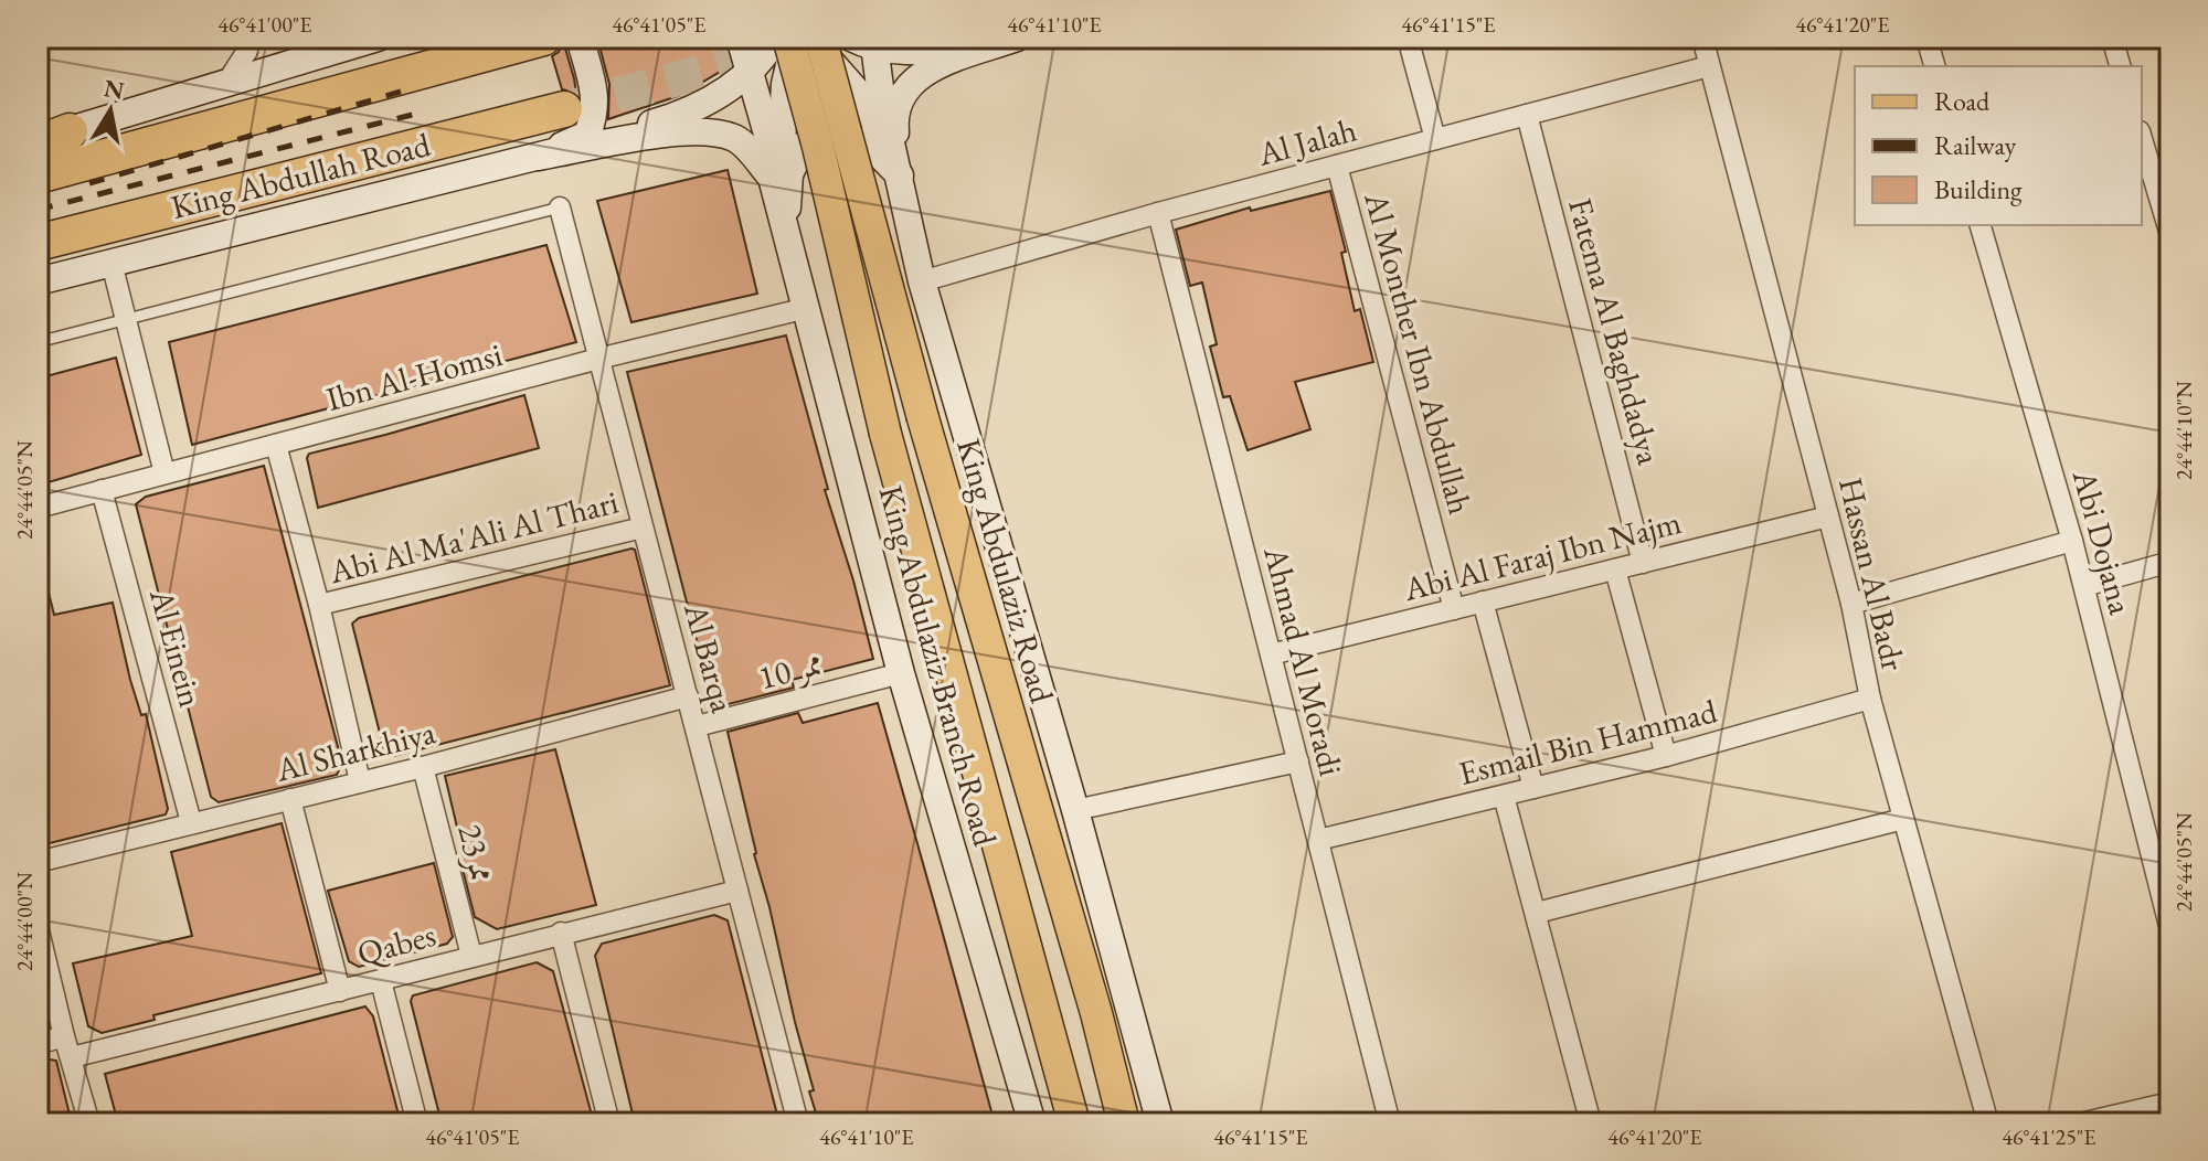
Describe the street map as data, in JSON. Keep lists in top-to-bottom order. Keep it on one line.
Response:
{"streets":{"highway":["King Abdullah Road"],"main road":["King Abdulaziz Road","King Abdulaziz Branch Road"],"street":["Al Jalah","Fatema Al Baghdadya","Al Monther Ibn Abdullah","Ibn Al-Homsi","Abi Al Ma'Ali Al Thari","Abi Dojana","Abi Al Faraj Ibn Najm","Hassan Al Badr","Al Einein","Al Barqa","Ahmad Al Moradi","ممر 10","Esmail Bin Hammad","Al Sharkhiya","ممر23","Qabes"]},"crossings":[["Al Jalah","Fatema Al Baghdadya"],["Al Jalah","Al Monther Ibn Abdullah"],["Al Jalah","Hassan Al Badr"],["Al Jalah","Ahmad Al Moradi"],["Fatema Al Baghdadya","Abi Al Faraj Ibn Najm"],["Al Monther Ibn Abdullah","Abi Al Faraj Ibn Najm"],["Ibn Al-Homsi","Al Einein"],["Ibn Al-Homsi","Al Barqa"],["Ibn Al-Homsi","King Abdulaziz Branch Road"],["Abi Al Ma'Ali Al Thari","Al Barqa"],["Abi Al Faraj Ibn Najm","Hassan Al Badr"],["Abi Al Faraj Ibn Najm","Ahmad Al Moradi"],["Hassan Al Badr","Esmail Bin Hammad"],["Al Einein","Al Sharkhiya"],["Al Barqa","ممر 10"],["Al Barqa","Al Sharkhiya"],["Al Barqa","Qabes"],["Ahmad Al Moradi","Esmail Bin Hammad"],["King Abdulaziz Branch Road","ممر 10"],["Al Sharkhiya","ممر23"],["ممر23","Qabes"]],"legend":["Road","Railway","Building"],"north":"top","coordinates":["46°41'00\"E","46°41'05\"E","46°41'10\"E","46°41'15\"E","46°41'20\"E","24°44'10\"N","24°44'05\"N","24°44'00\"N","46°41'25\"E"]}
